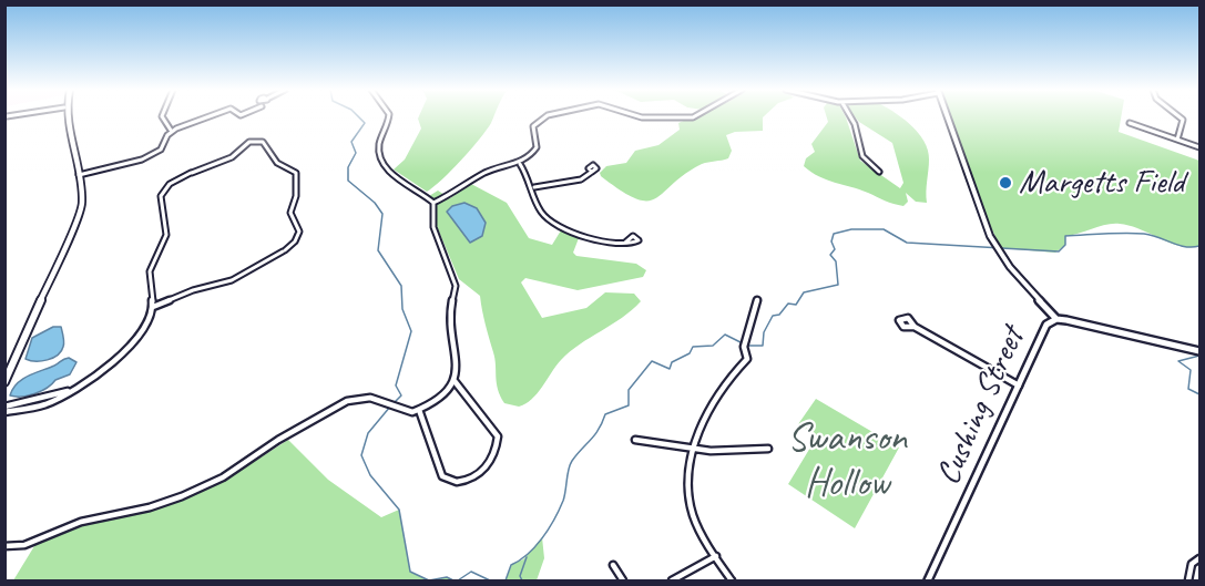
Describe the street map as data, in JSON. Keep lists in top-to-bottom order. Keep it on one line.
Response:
{"streets":{"street":["Cushing Street"]},"parks":["Swanson Hollow"],"places":["Margetts Field"]}
